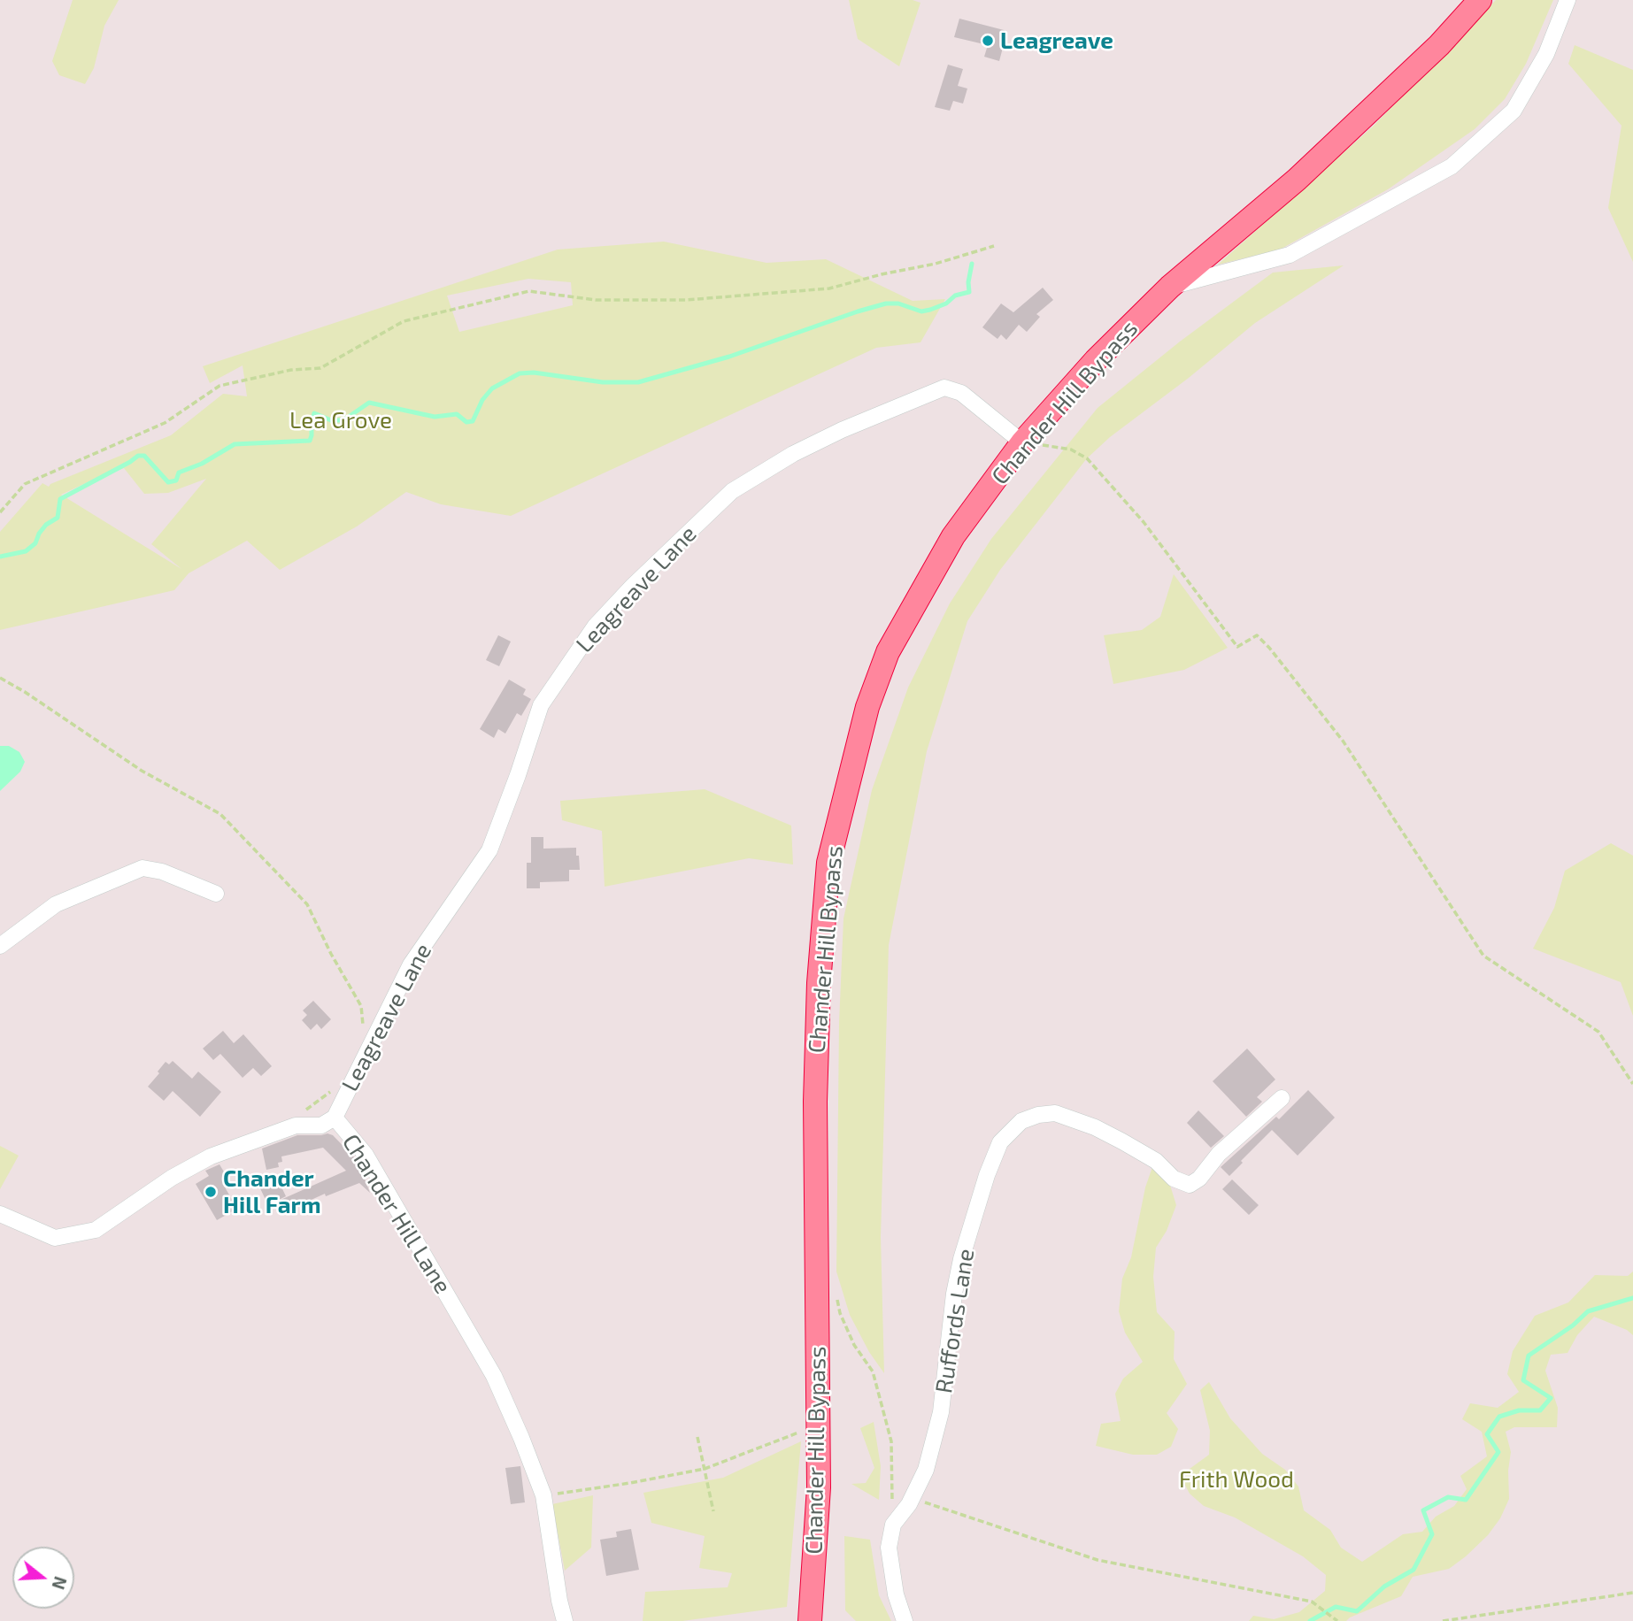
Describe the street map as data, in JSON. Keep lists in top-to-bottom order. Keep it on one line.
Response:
{"streets":{"highway":["Chander Hill Bypass"],"street":["Leagreave Lane","Chander Hill Lane","Ruffords Lane"]},"crossings":[["Chander Hill Bypass","Leagreave Lane"],["Leagreave Lane","Chander Hill Lane"]],"parks":["Lea Grove","Frith Wood"],"places":["Leagreave","Chander Hill Farm"],"north":"right"}
